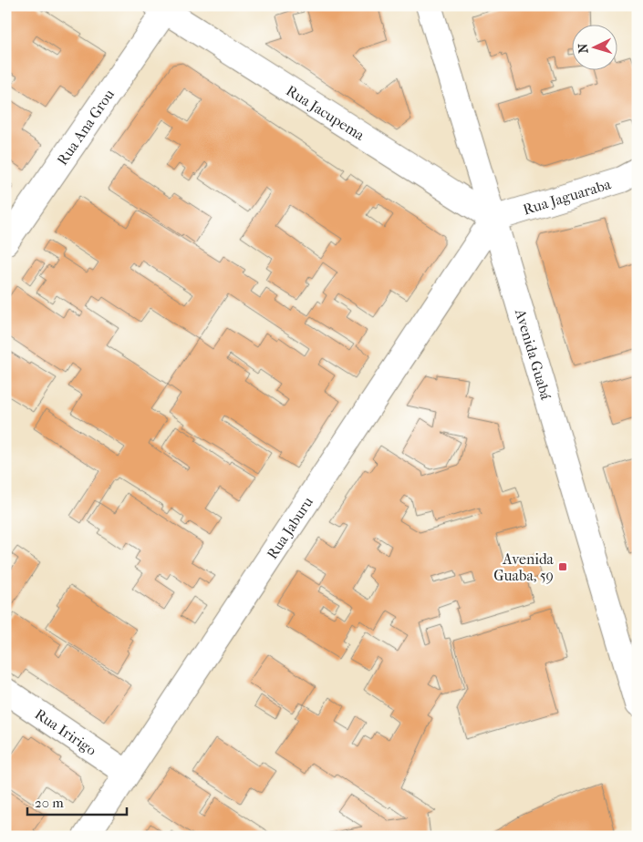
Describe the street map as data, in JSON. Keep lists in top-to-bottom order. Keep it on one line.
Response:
{"streets":{"street":["Rua Jacupema","Rua Ana Grou","Rua Jaguaraba","Avenida Guabá","Rua Jaburu","Rua Iririgo"]},"crossings":[["Rua Jacupema","Rua Ana Grou"],["Rua Jacupema","Rua Jaguaraba"],["Rua Jacupema","Avenida Guabá"],["Rua Jacupema","Rua Jaburu"],["Rua Jaguaraba","Avenida Guabá"],["Rua Jaguaraba","Rua Jaburu"],["Avenida Guabá","Rua Jaburu"],["Rua Jaburu","Rua Iririgo"]],"places":{"transit":["Avenida Guaba, 59"]},"scale_bar":"20 m","north":"left"}
